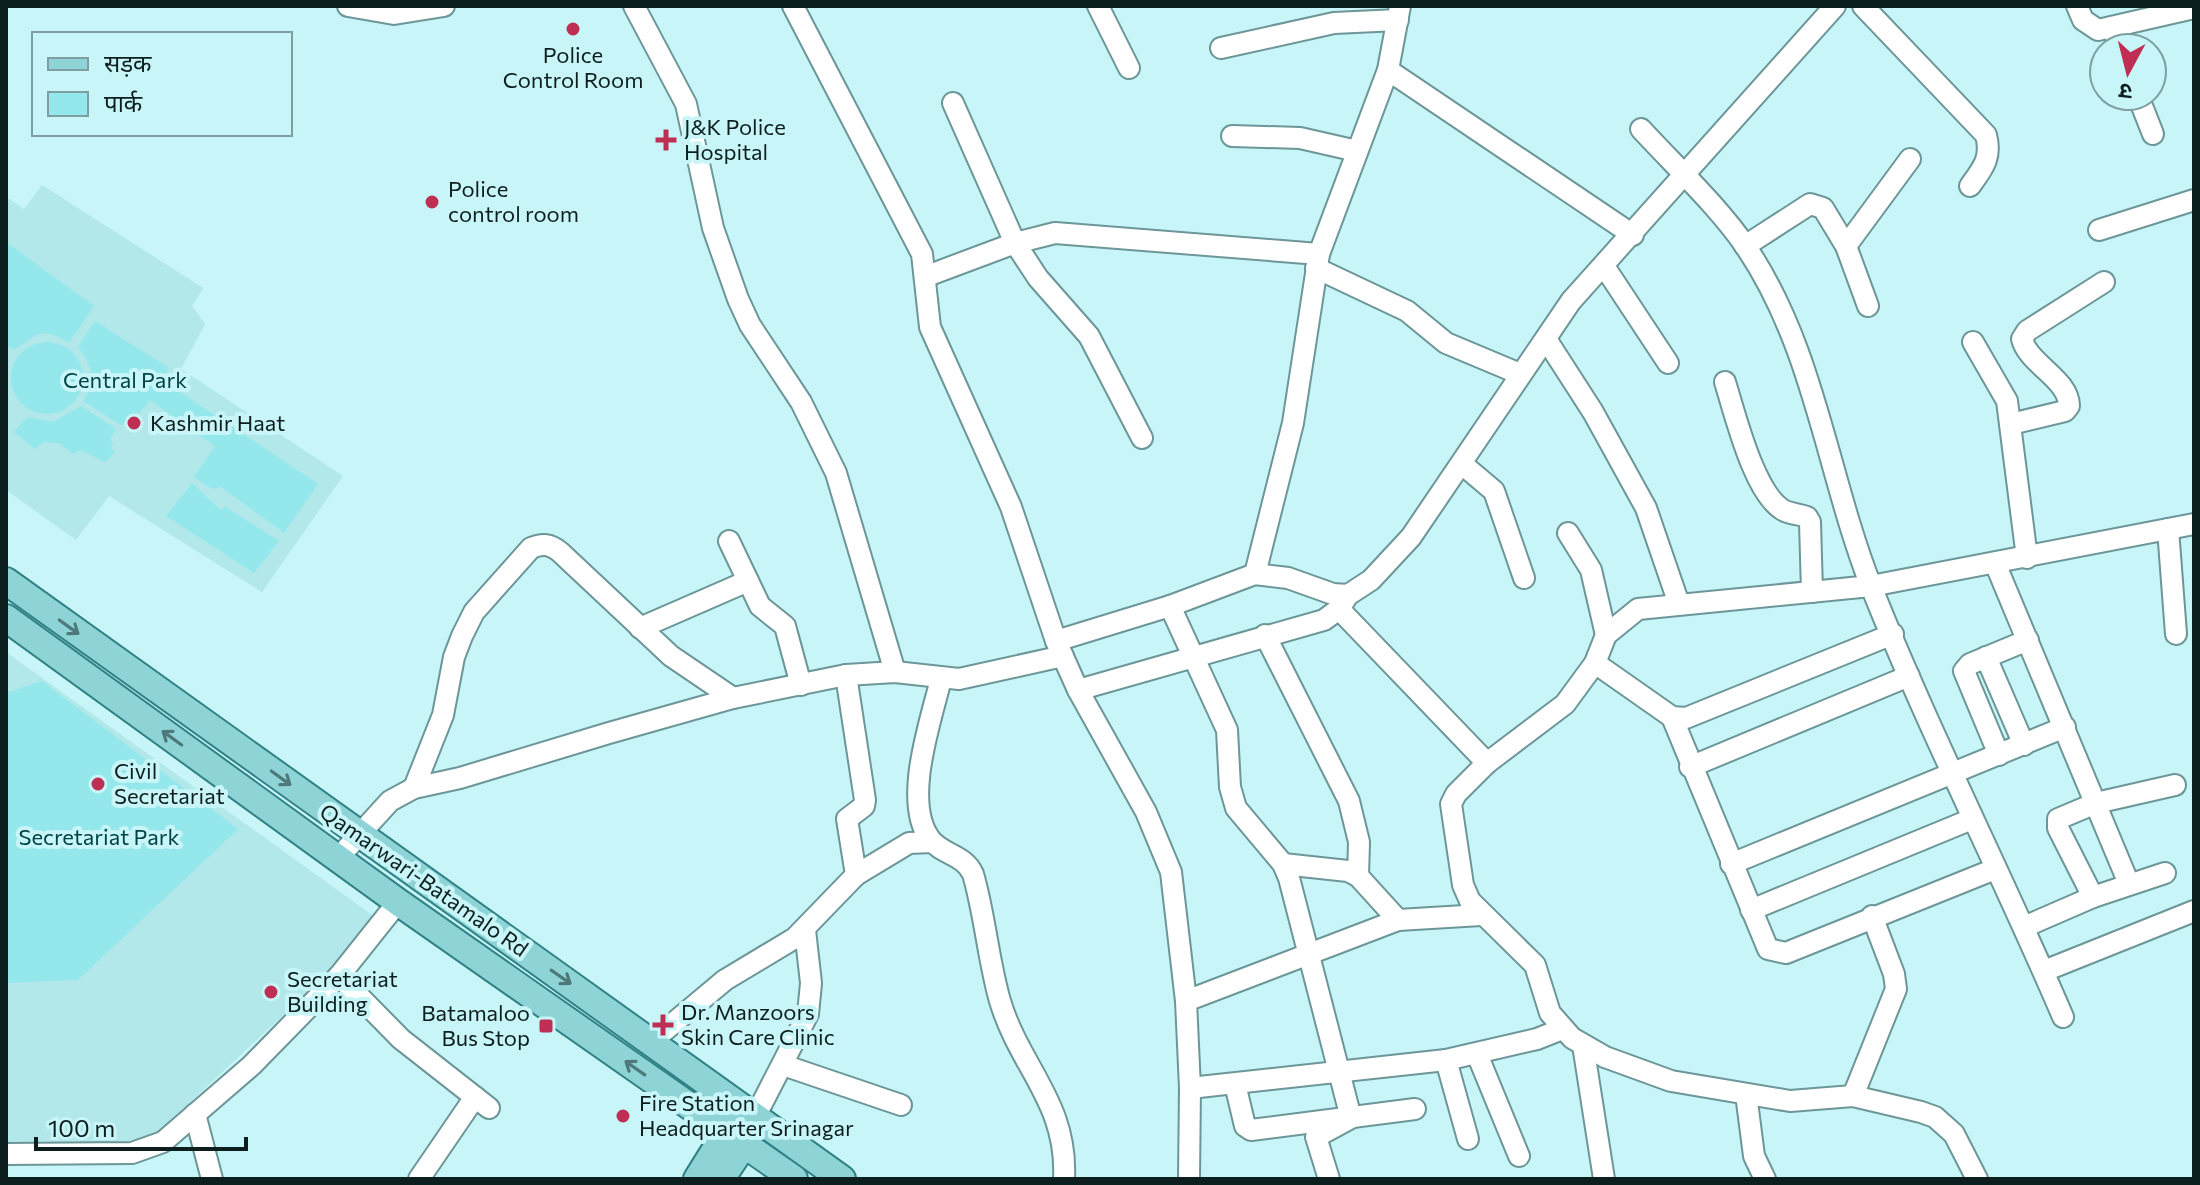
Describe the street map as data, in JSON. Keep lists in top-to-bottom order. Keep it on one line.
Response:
{"streets":{"main road":["Qamarwari-Batamalo Rd"]},"parks":["Central Park","Secretariat Park"],"places":{"other":["Police Control Room","Police control room","Kashmir Haat","Civil Secretariat","Secretariat Building","Fire Station Headquarter Srinagar"],"health":["J&K Police Hospital","Dr. Manzoors Skin Care Clinic"],"transit":["Batamaloo Bus Stop"]},"legend":["सड़क","पार्क"],"scale_bar":"100 m","north":"bottom"}
